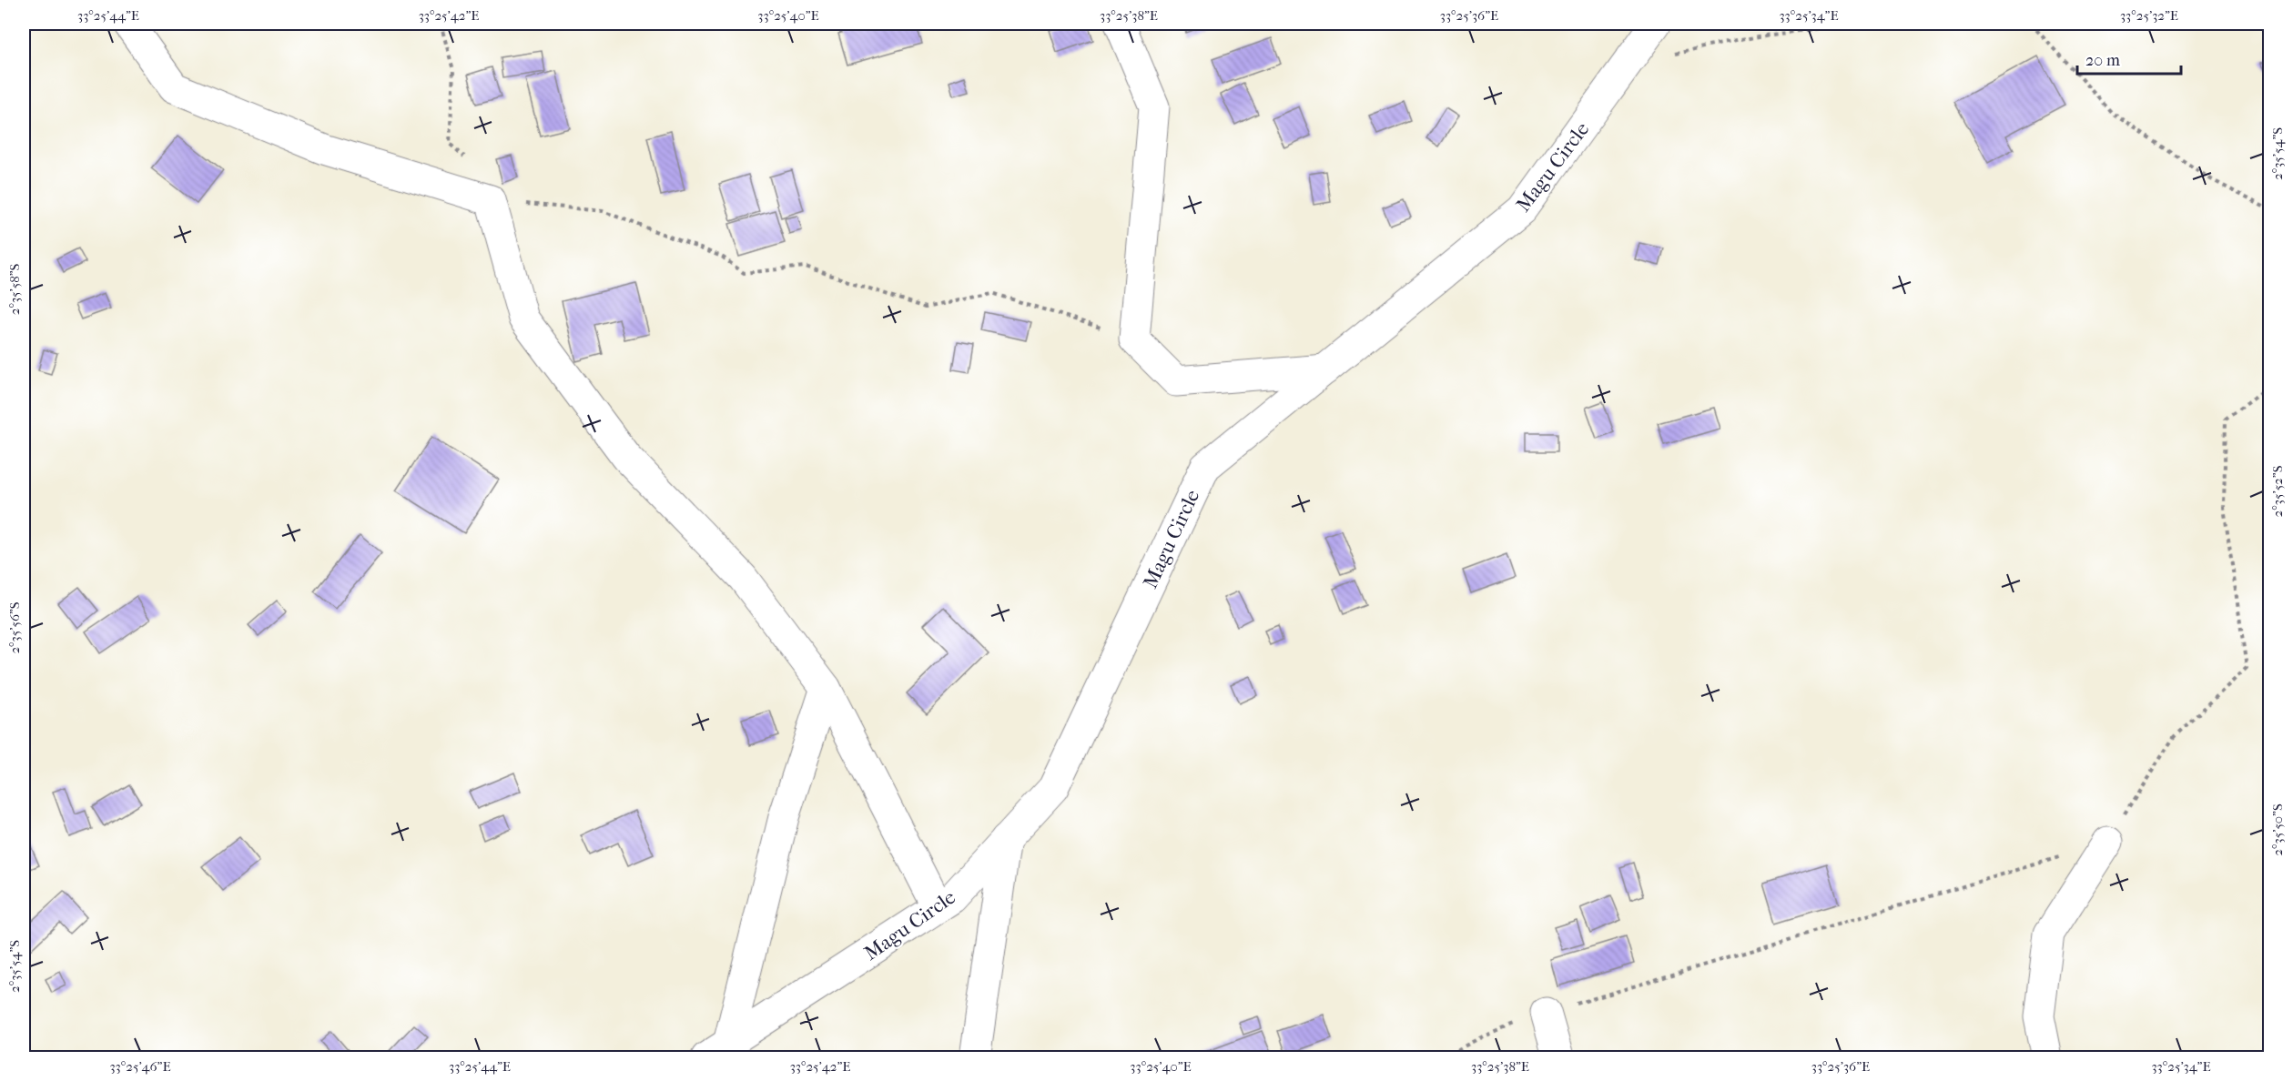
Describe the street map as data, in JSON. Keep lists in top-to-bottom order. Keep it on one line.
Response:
{"streets":{"street":["Magu Circle"]},"scale_bar":"20 m","coordinates":["33°25'44\"E","33°25'42\"E","33°25'40\"E","33°25'38\"E","33°25'36\"E","33°25'34\"E","33°25'32\"E","2°35'54\"S","2°35'58\"S","2°35'52\"S","2°35'56\"S","2°35'50\"S","33°25'46\"E"]}
